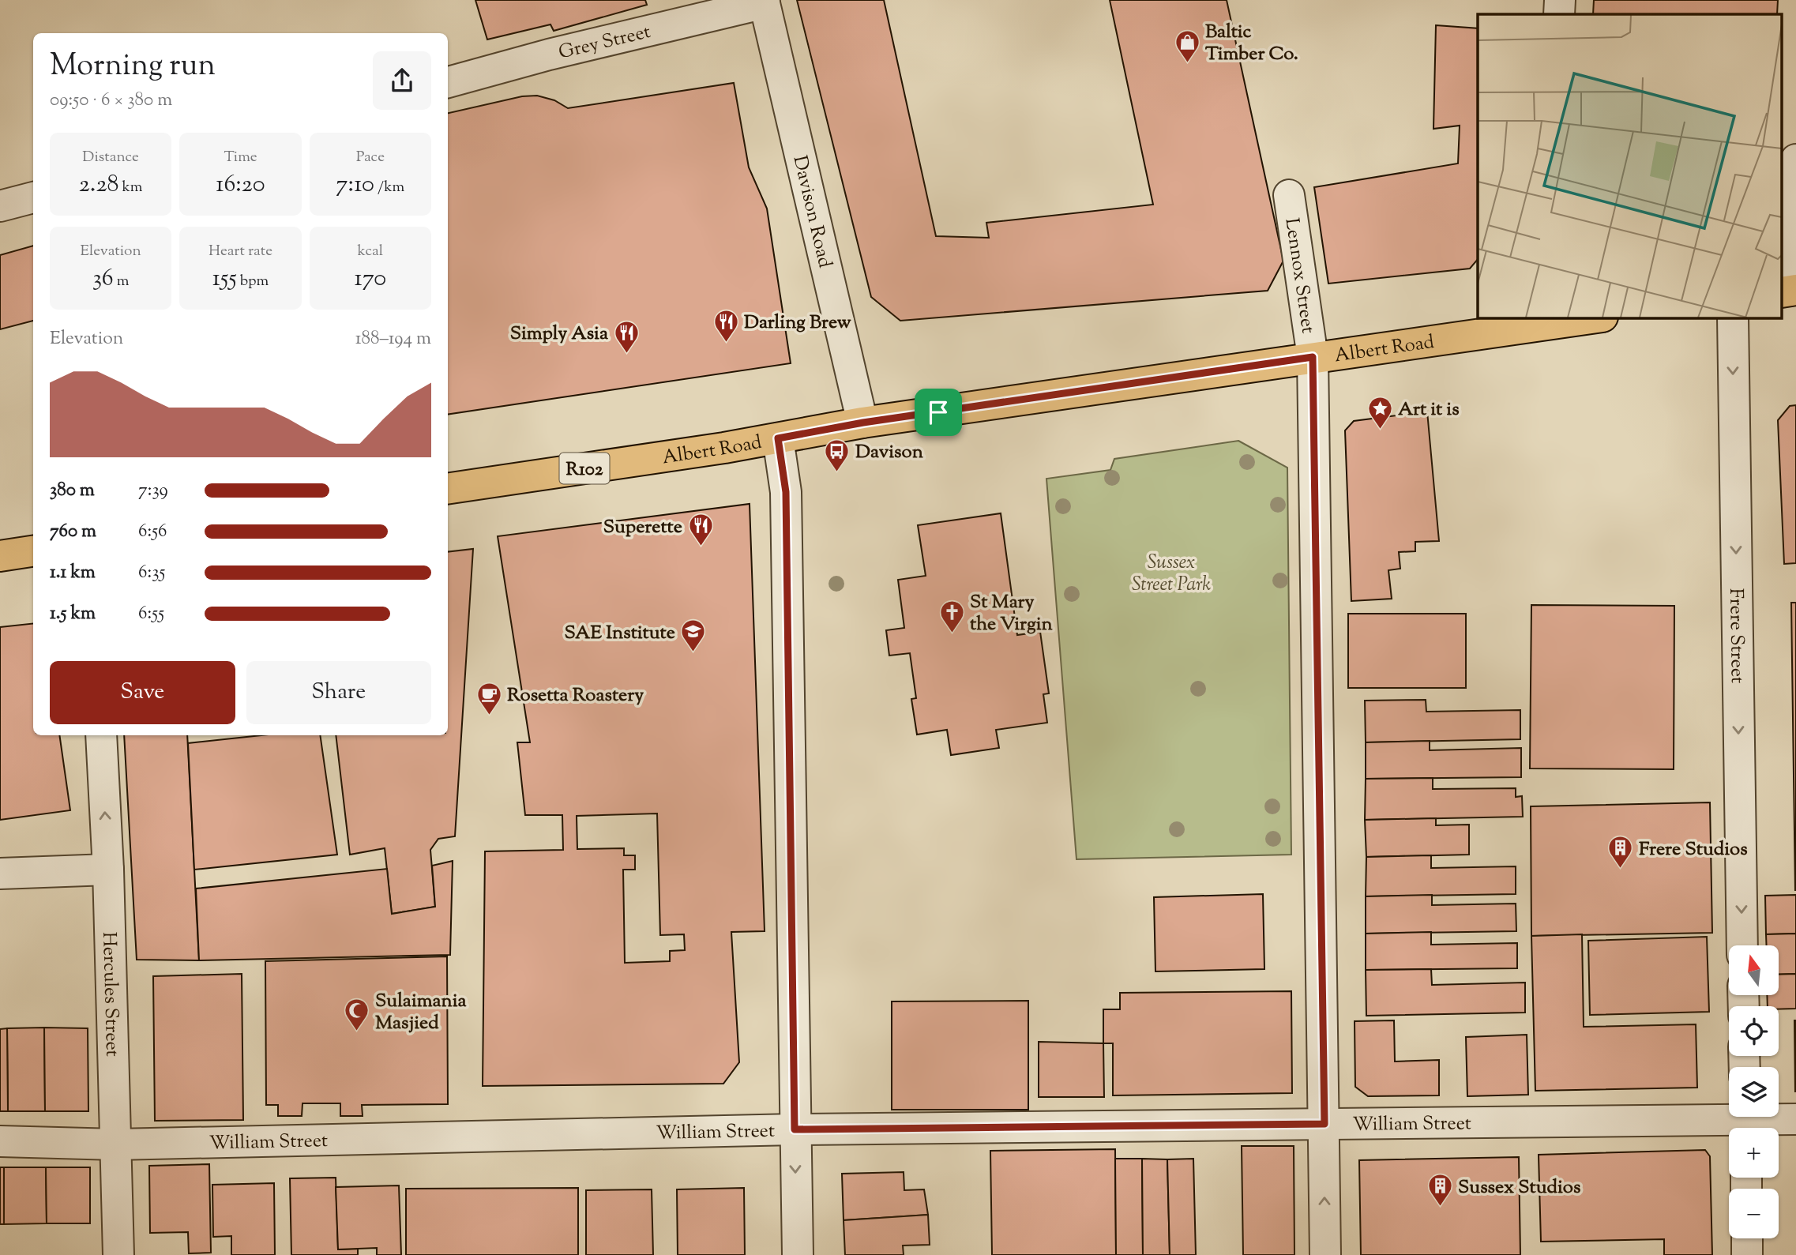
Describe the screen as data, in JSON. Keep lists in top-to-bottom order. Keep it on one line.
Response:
{"streets":{"main road":["Albert Road","R102"],"street":["Grey Street","Davison Road","Lennox Street","Frere Street","Hercules Street","William Street"]},"crossings":[["Grey Street","Davison Road"],["Davison Road","Albert Road"],["Lennox Street","Albert Road"],["Lennox Street","William Street"],["Hercules Street","William Street"]],"one_way":["Frere Street"],"parks":["Sussex Street Park"],"places":{"shop":["Baltic Timber Co."],"restaurant":["Darling Brew","Simply Asia","Superette"],"place":["Art it is"],"bus stop":["Davison"],"church":["St Mary the Virgin"],"school or university":["SAE Institute"],"cafe":["Rosetta Roastery"],"building":["Frere Studios","Sussex Studios"],"mosque":["Sulaimania Masjied"]},"north":"top","page":{"heading":["Morning run","09:50 · 6 × 380 m"],"stats":[["Distance","2.28 km"],["Time","16:20"],["Pace","7:10 /km"],["Elevation","36 m"],["Heart rate","155 bpm"],["kcal","170"]],"chart":["Elevation","188–194 m"],"list":[{"name":"380 m","note":"7:39"},{"name":"760 m","note":"6:56"},{"name":"1.1 km","note":"6:35"},{"name":"1.5 km","note":"6:55"}],"buttons":["Save","Share"],"map_buttons":["+","−"]}}
